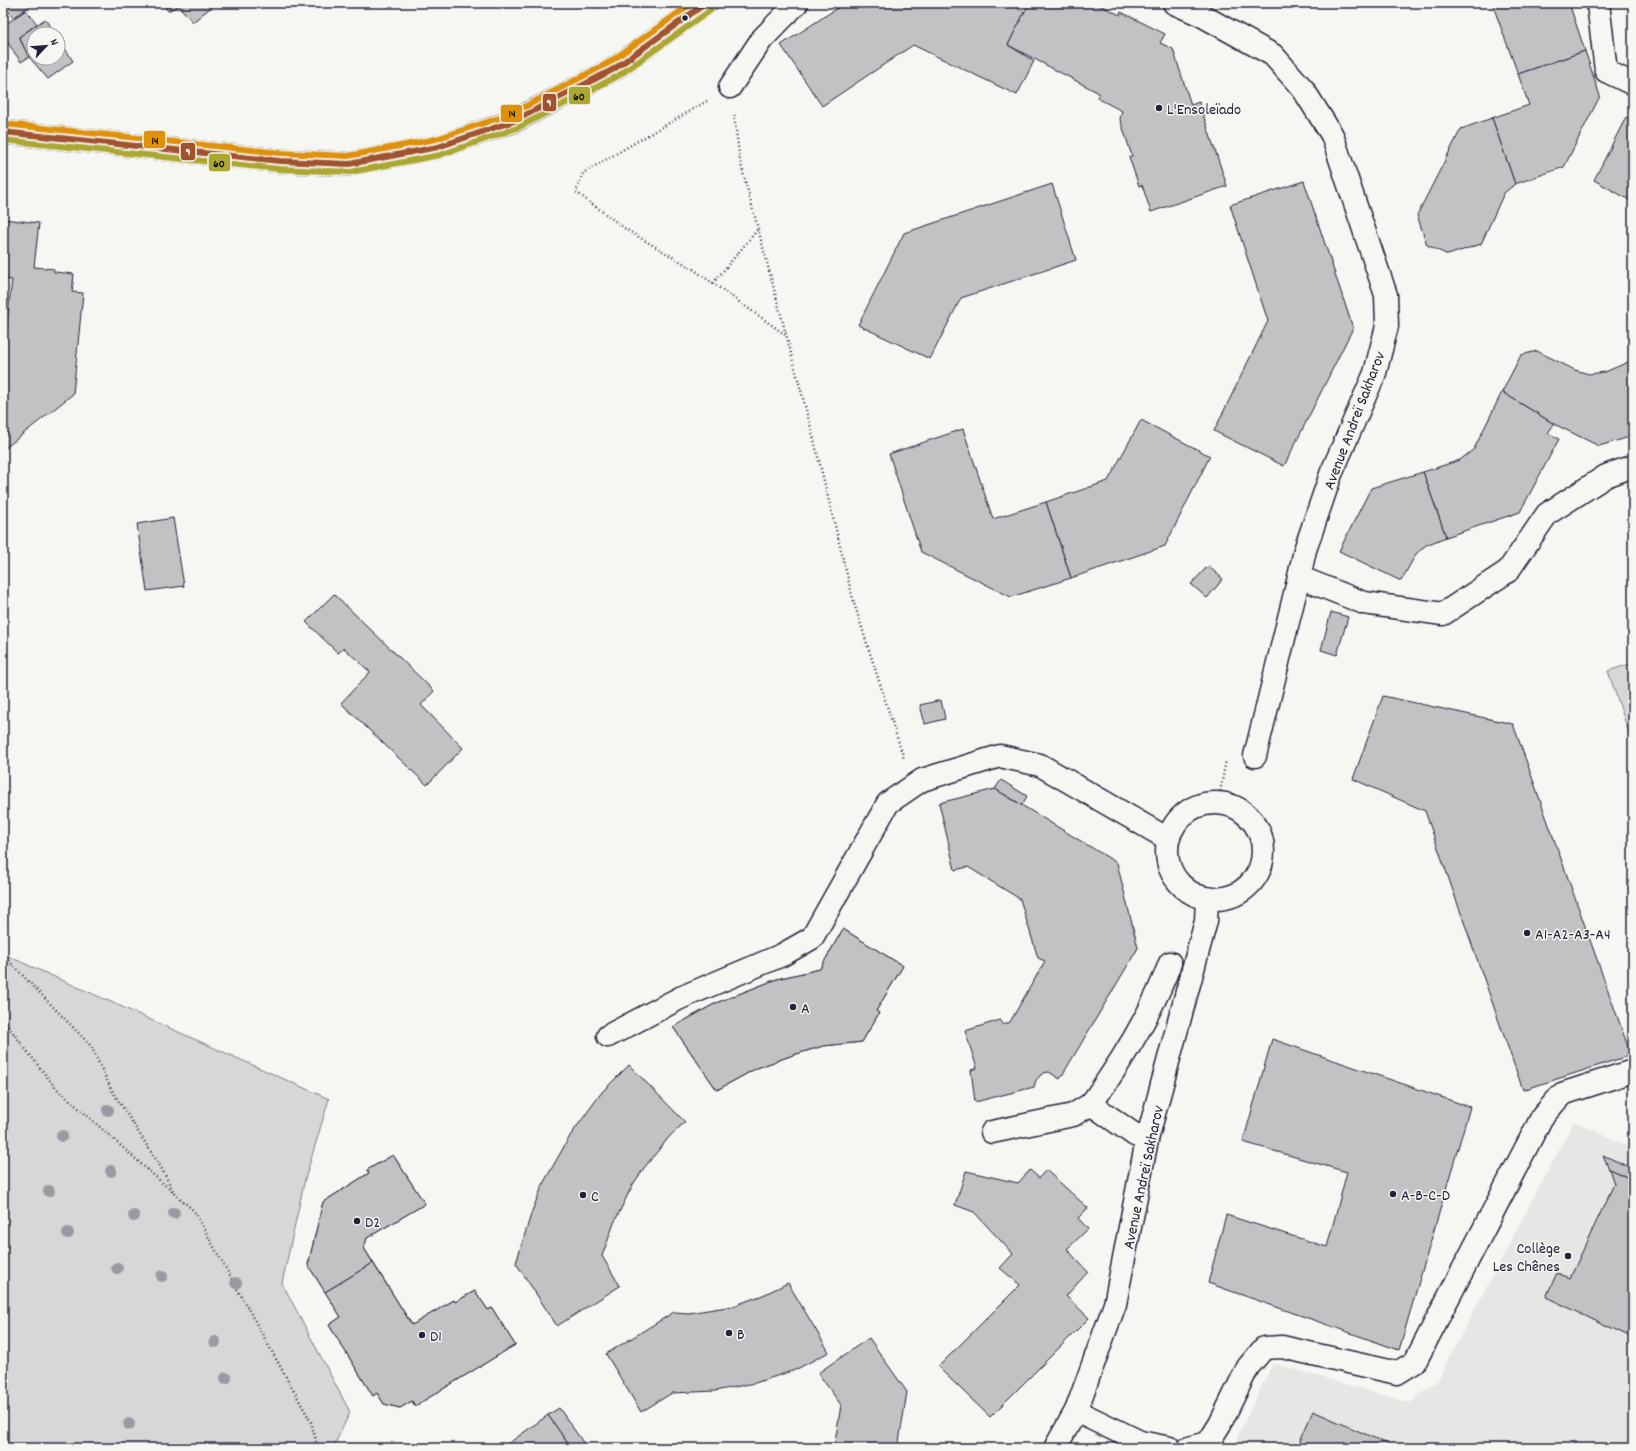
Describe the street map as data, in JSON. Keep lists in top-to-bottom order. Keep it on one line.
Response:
{"streets":{"street":["Avenue Andreï Sakharov"]},"places":["L'Ensoleïado","A1-A2-A3-A4","A","A-B-C-D","C","D2","Collège Les Chênes","B","D1"],"lines":["transit line 9","transit line 14","transit line 60"],"north":"top right"}
